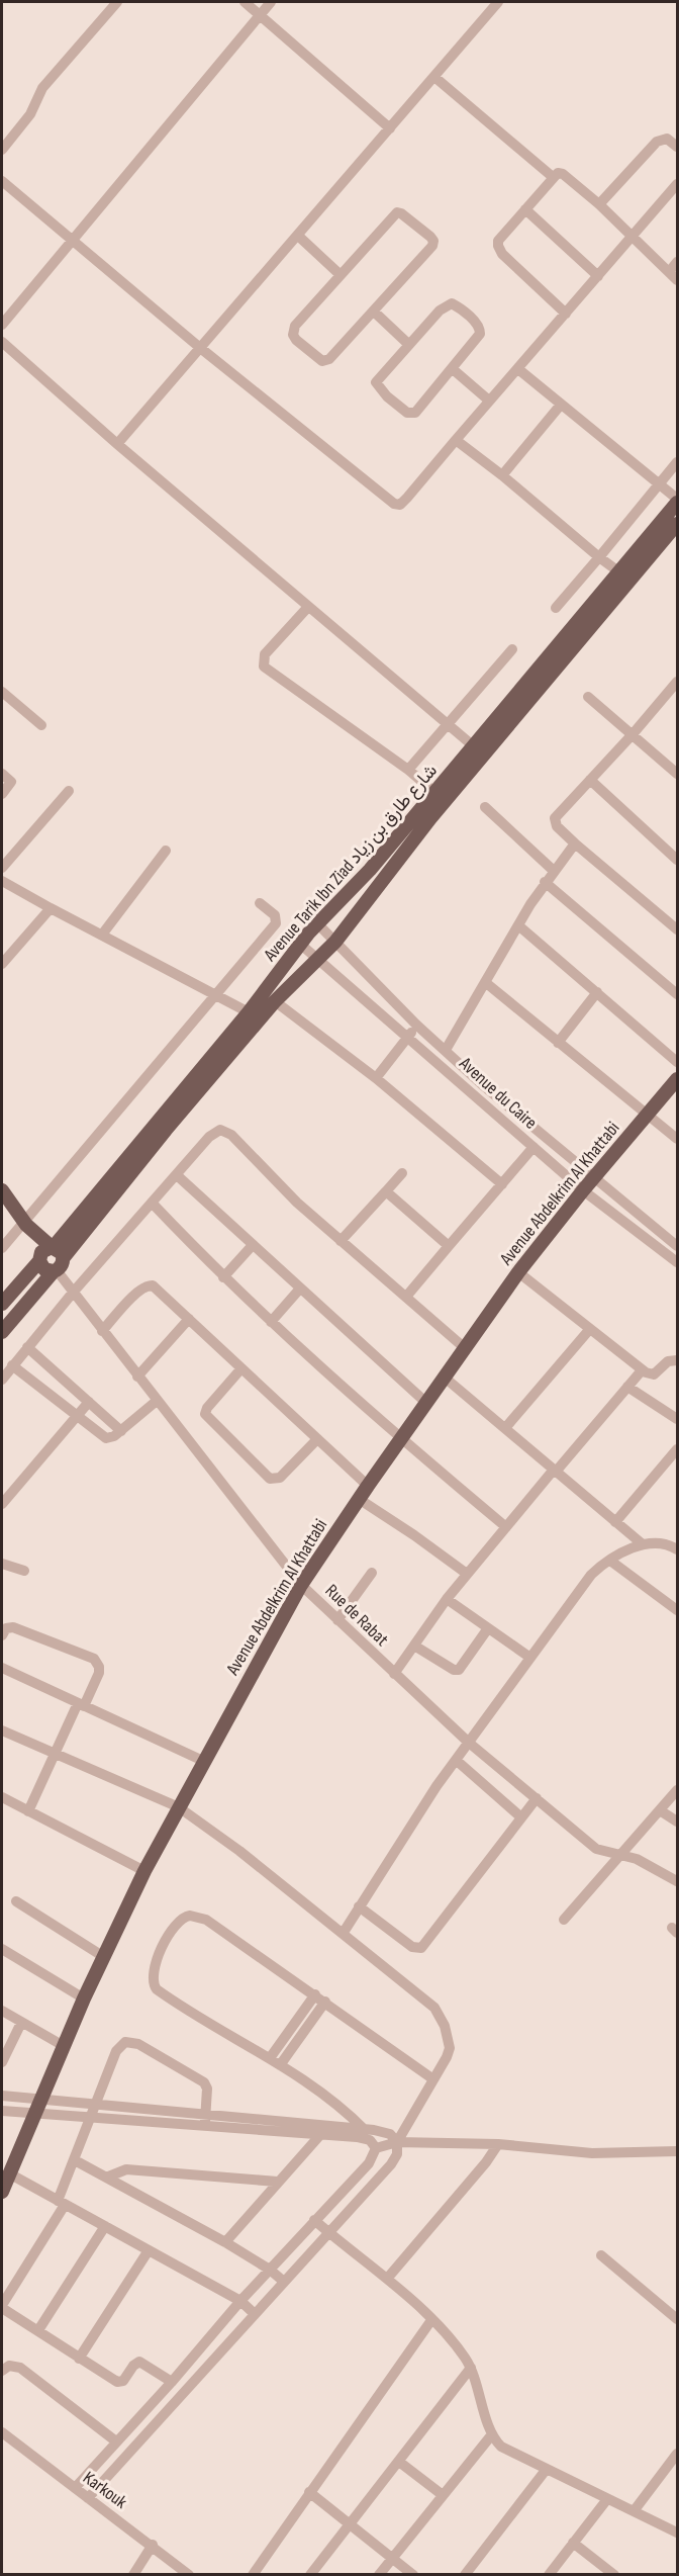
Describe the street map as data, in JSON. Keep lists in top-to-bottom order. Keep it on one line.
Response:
{"streets":{"main road":["Avenue Tarik Ibn Ziad شارع طارق بن زياد","Avenue Abdelkrim Al Khattabi"],"street":["Avenue du Caire","Rue de Rabat","Karkouk"]},"crossings":[["Avenue Tarik Ibn Ziad شارع طارق بن زياد","Avenue du Caire"],["Avenue Tarik Ibn Ziad شارع طارق بن زياد","Rue de Rabat"],["Avenue du Caire","Avenue Abdelkrim Al Khattabi"],["Avenue Abdelkrim Al Khattabi","Rue de Rabat"]]}
